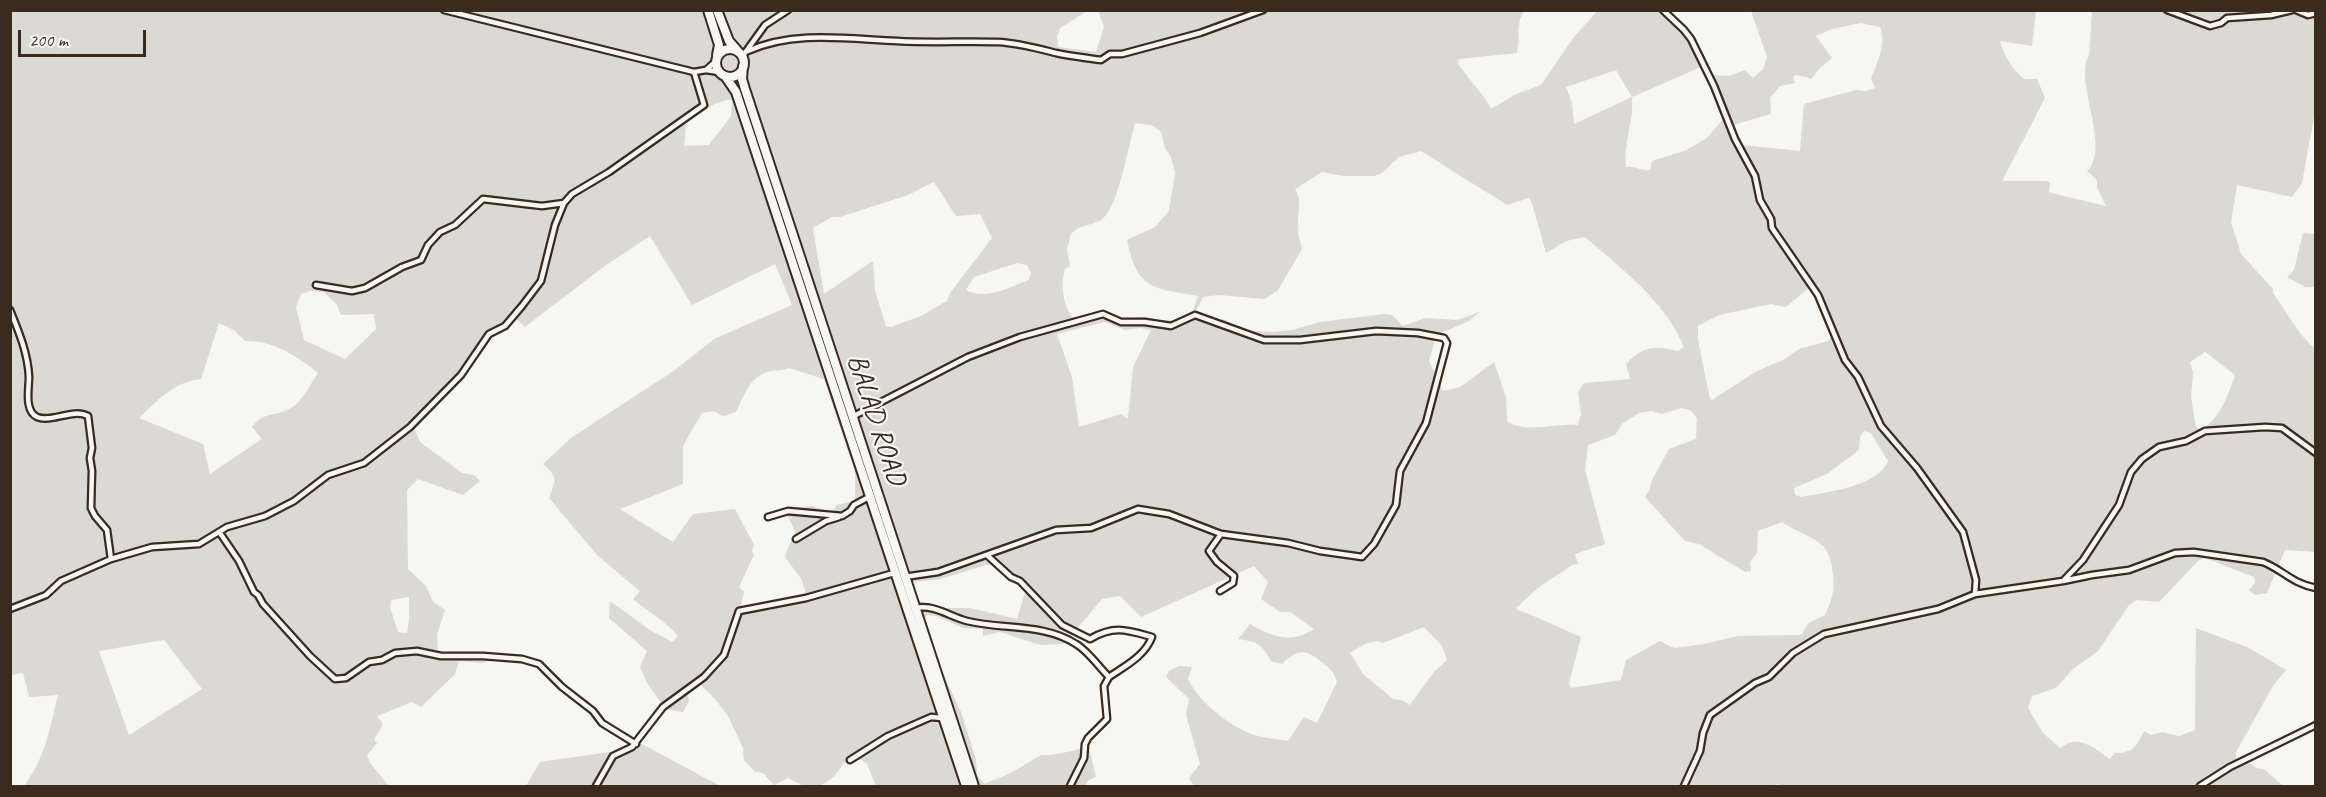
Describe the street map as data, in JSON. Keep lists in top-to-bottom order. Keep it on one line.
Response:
{"streets":{"highway":["BALAD ROAD"]},"scale_bar":"200 m"}
